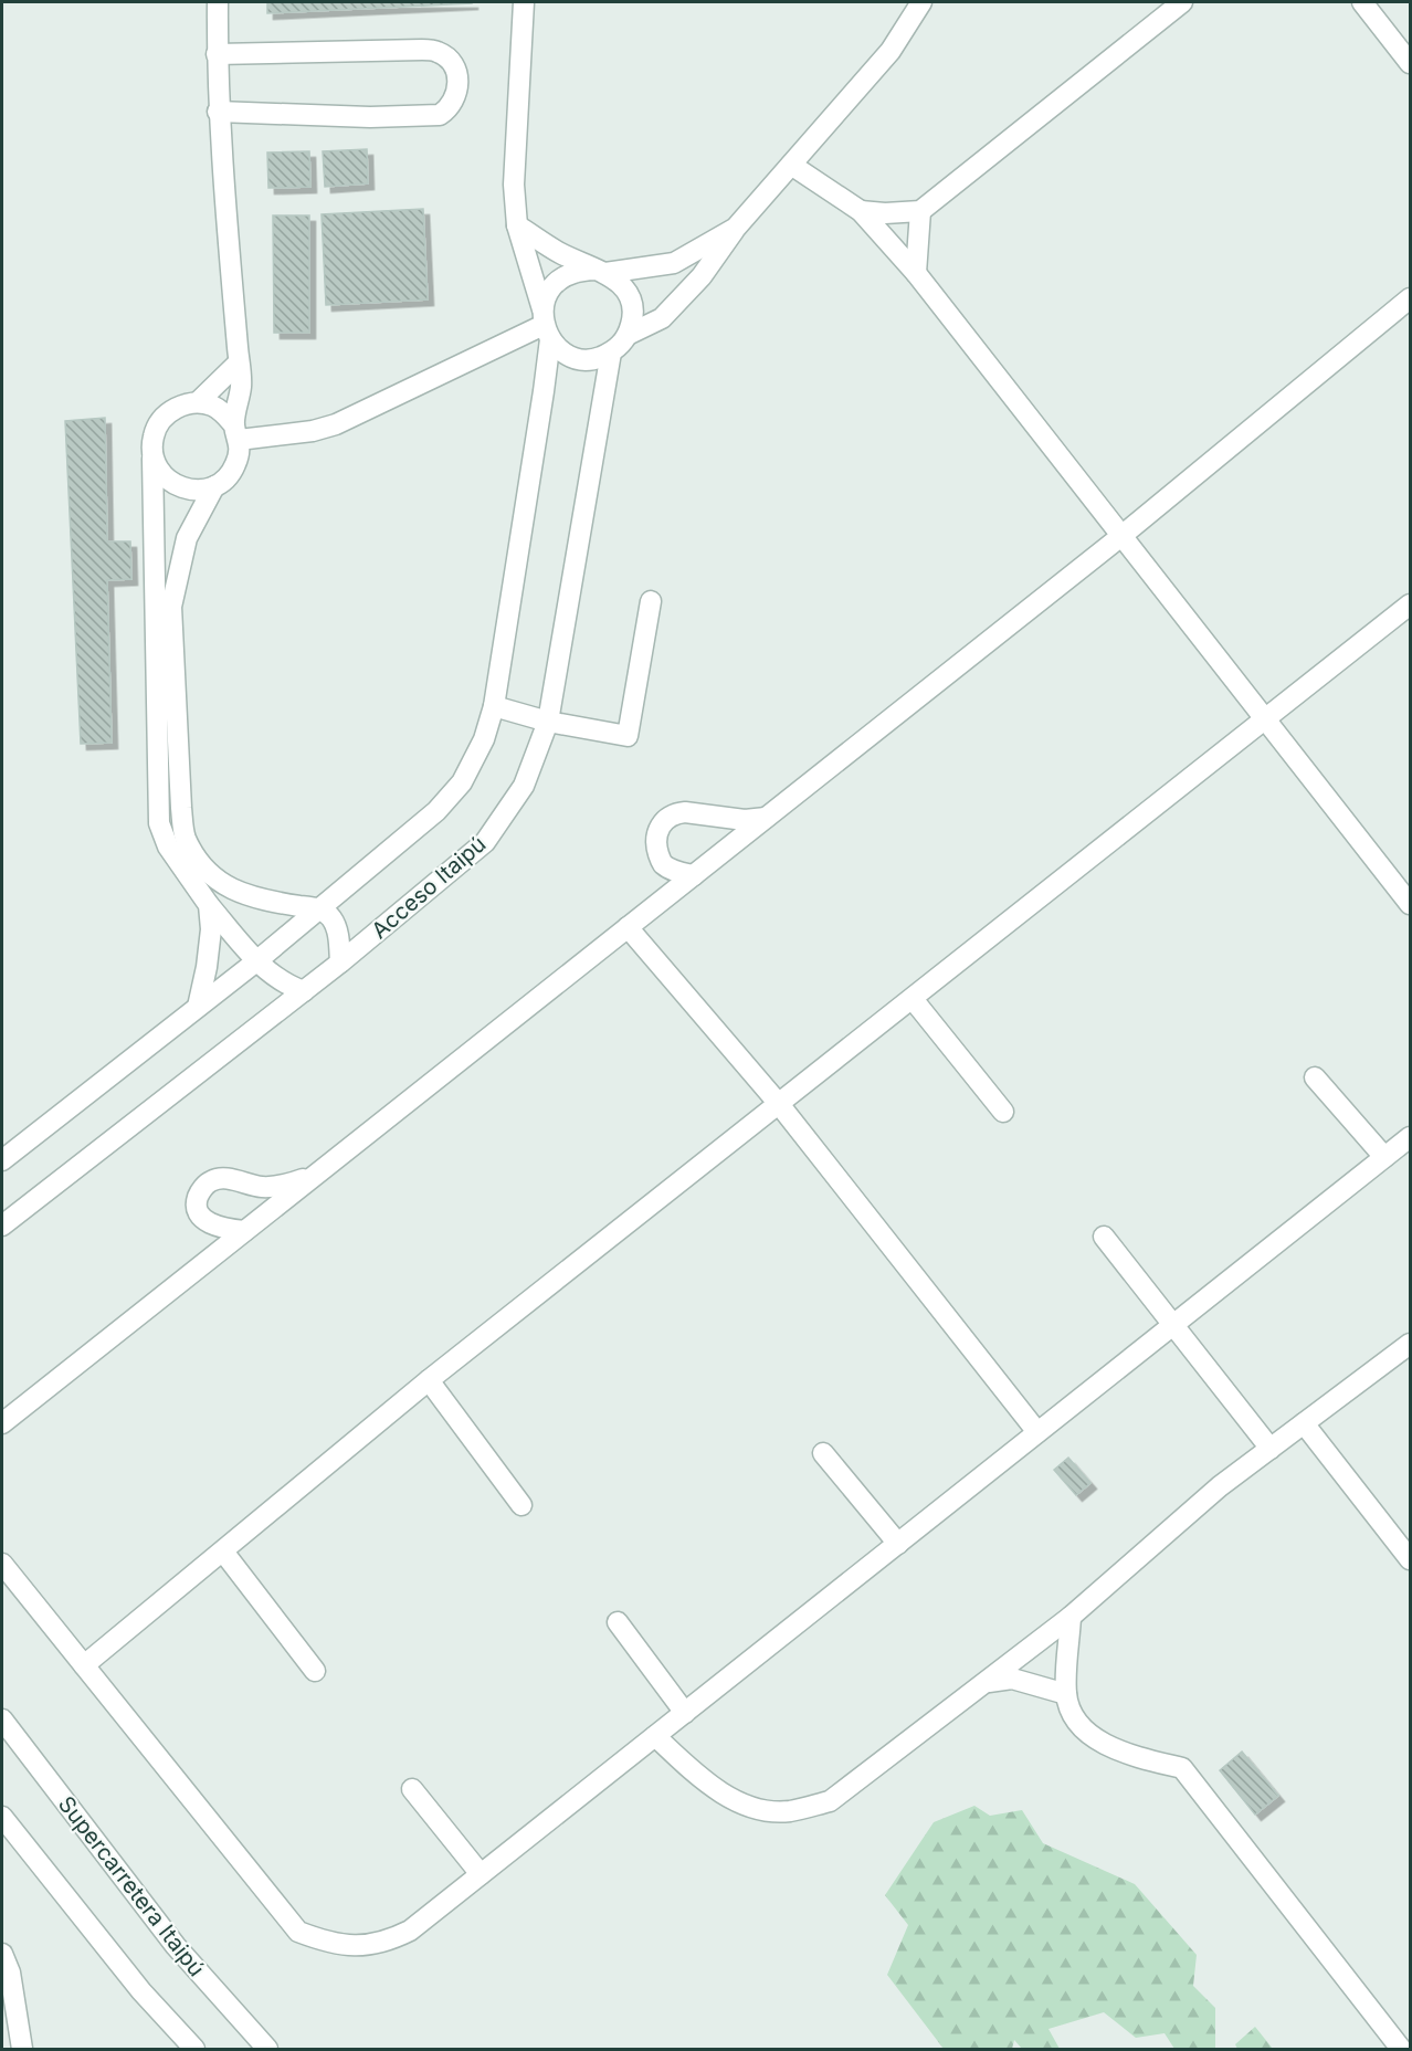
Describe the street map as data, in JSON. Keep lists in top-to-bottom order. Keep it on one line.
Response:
{"streets":{"street":["Acceso Itaipú","Supercarretera Itaipú"]}}
